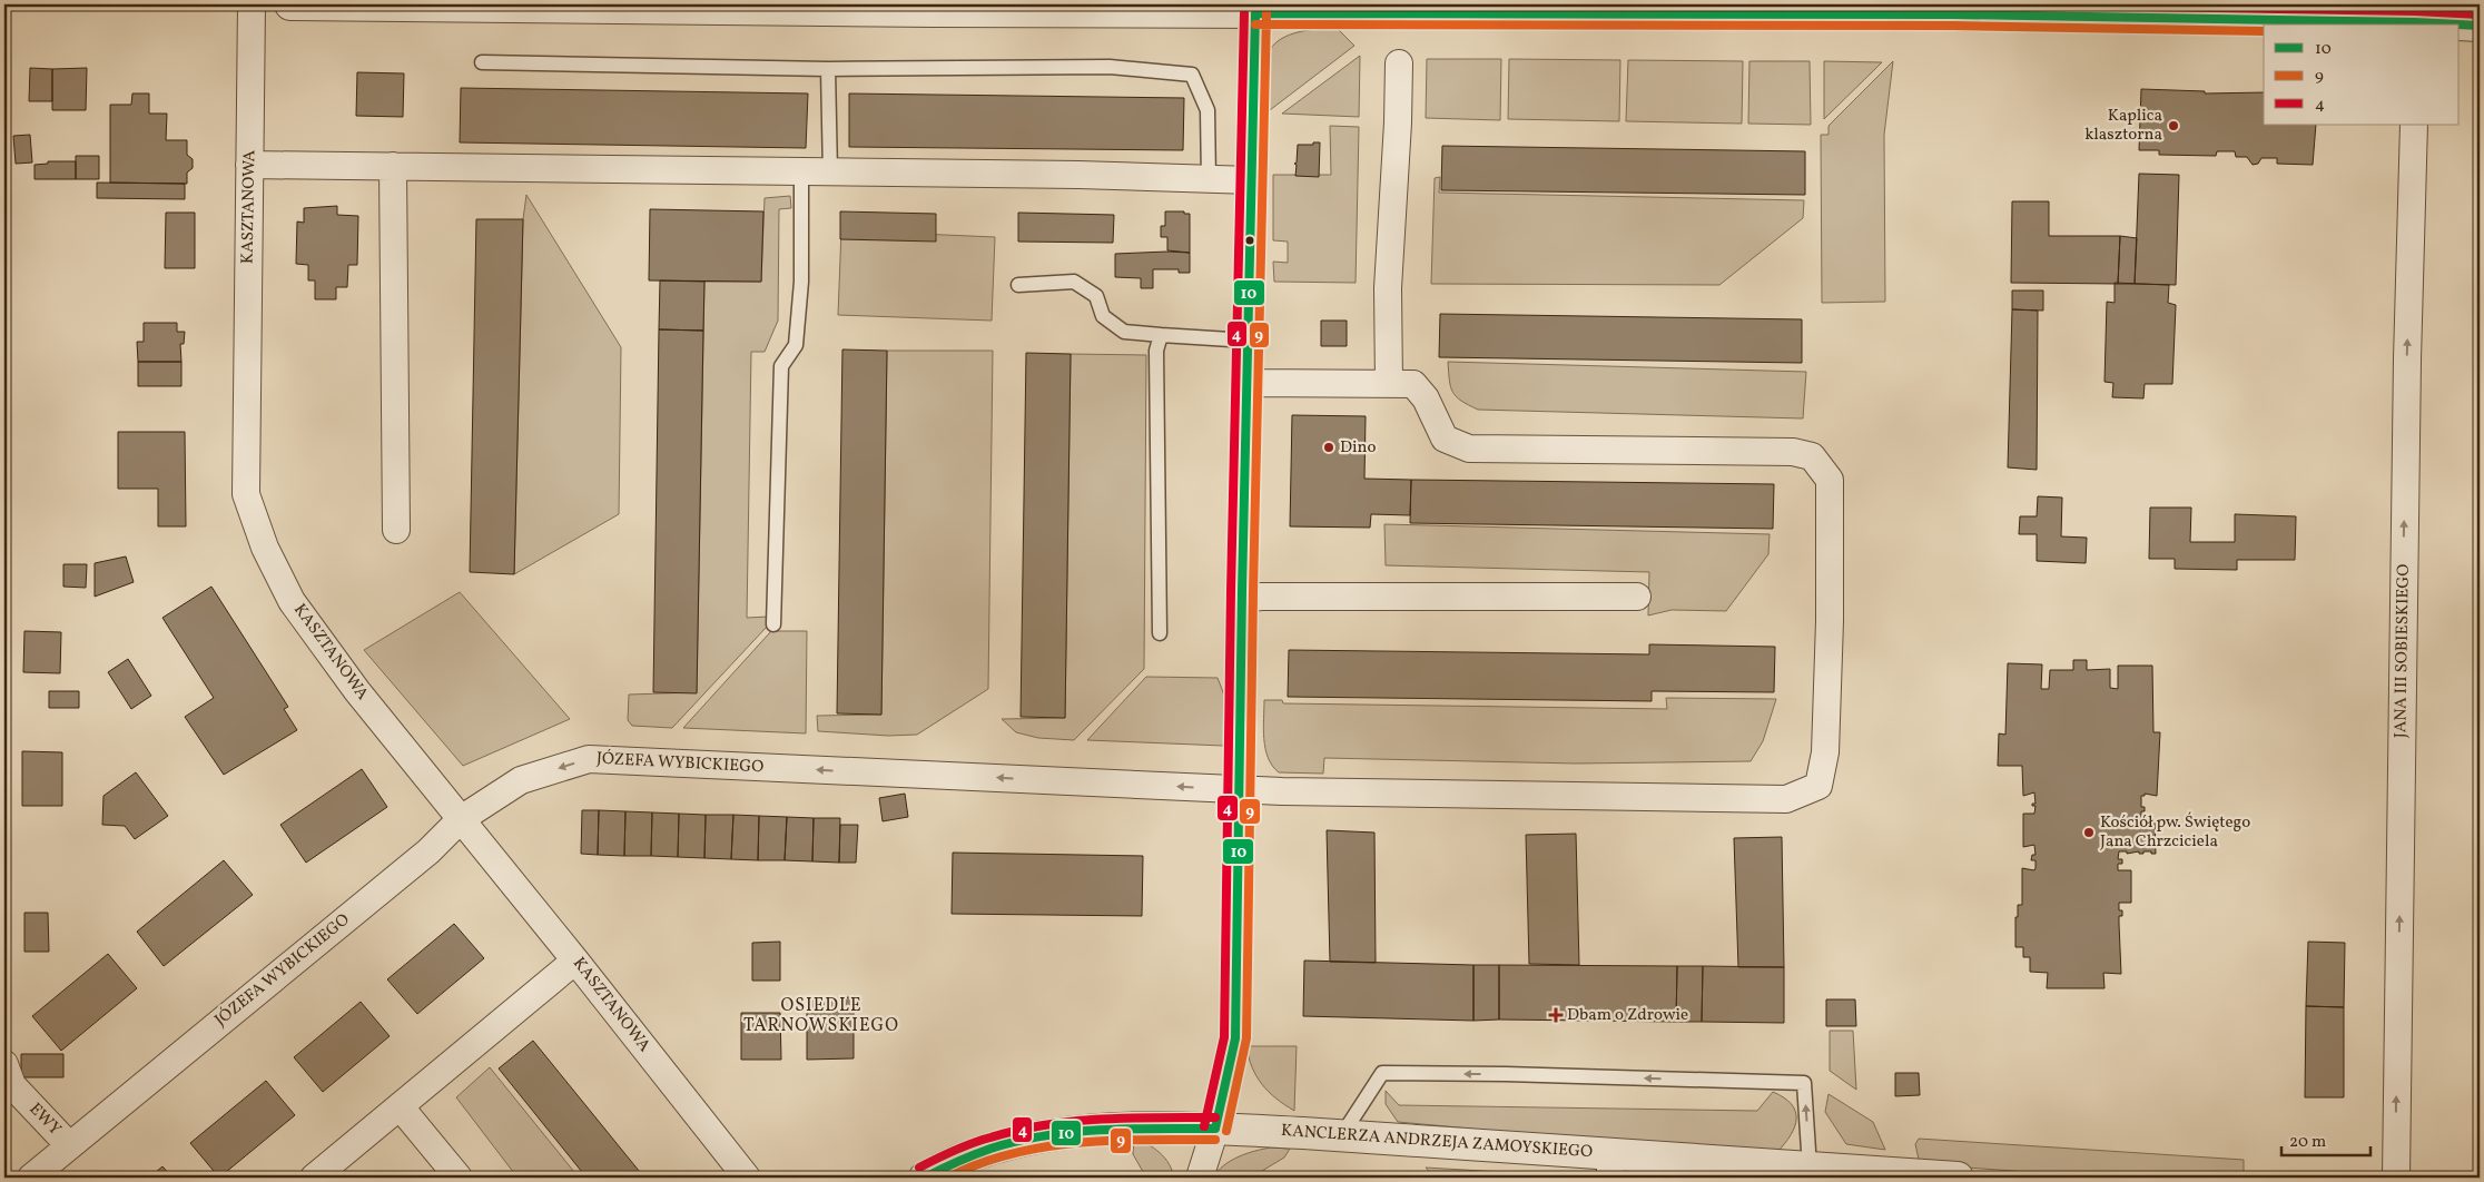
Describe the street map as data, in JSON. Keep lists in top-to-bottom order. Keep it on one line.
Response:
{"streets":{"street":["KASZTANOWA","JANA III SOBIESKIEGO","JÓZEFA WYBICKIEGO","EWY","KANCLERZA ANDRZEJA ZAMOYSKIEGO"]},"crossings":[["KASZTANOWA","JÓZEFA WYBICKIEGO"],["JÓZEFA WYBICKIEGO","EWY"]],"one_way":["JANA III SOBIESKIEGO"],"districts":["OSIEDLE TARNOWSKIEGO"],"places":{"other":["Kaplica klasztorna","Dino","Kościół pw. Świętego Jana Chrzciciela"],"health":["Dbam o Zdrowie"]},"lines":["transit line 4","transit line 10","transit line 9"],"legend":["10","9","4"],"scale_bar":"20 m"}
